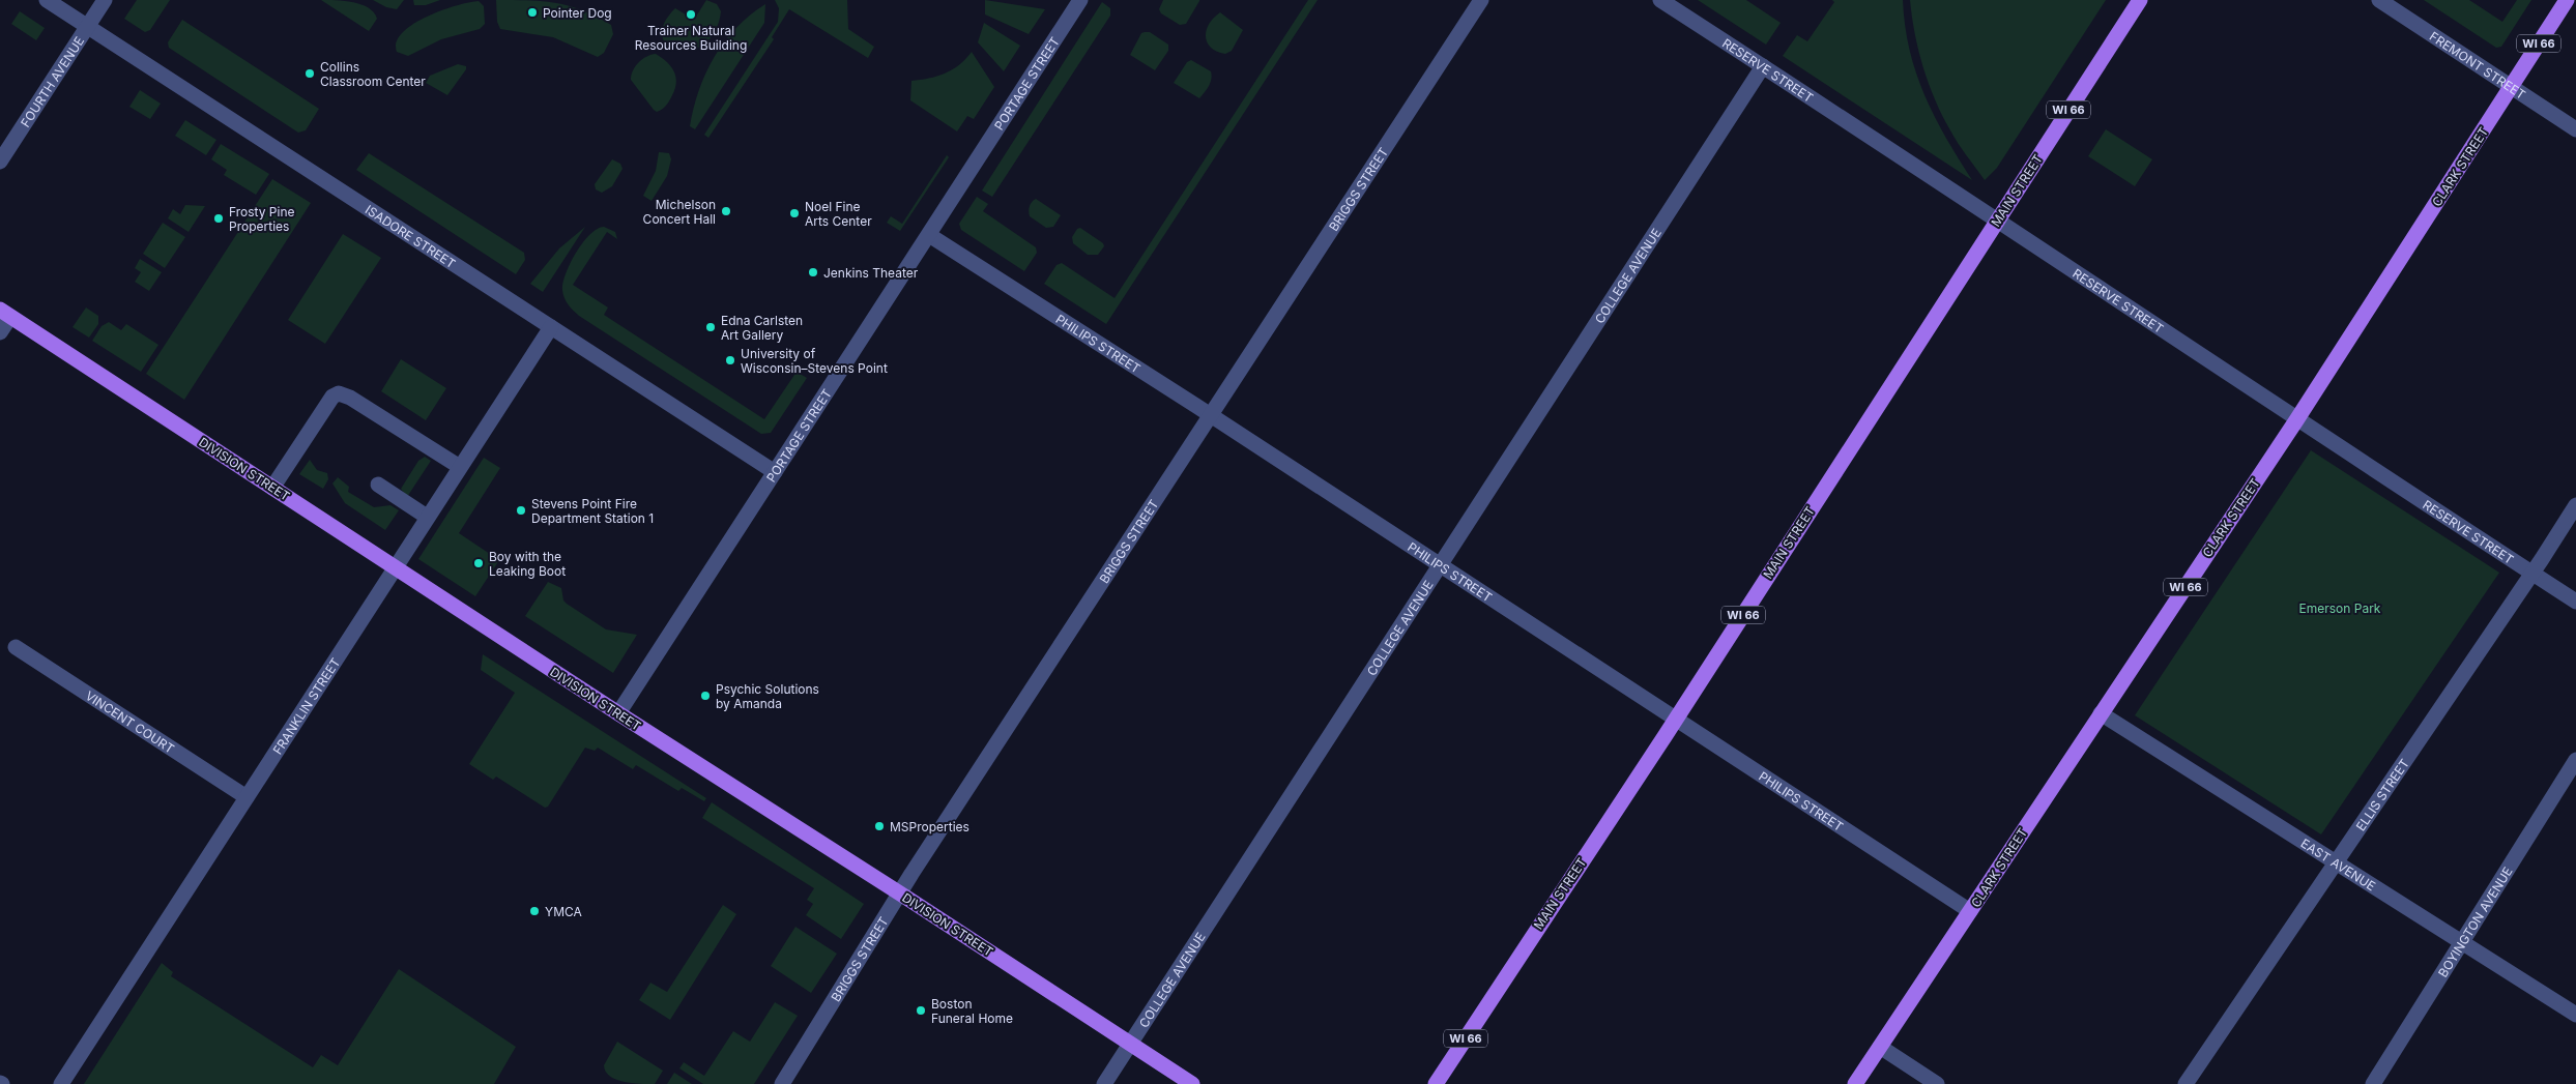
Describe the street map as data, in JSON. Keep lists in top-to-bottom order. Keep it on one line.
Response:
{"streets":{"main road":["WI 66","CLARK STREET","MAIN STREET","DIVISION STREET"],"street":["FREMONT STREET","RESERVE STREET","FOURTH AVENUE","PORTAGE STREET","BRIGGS STREET","ISADORE STREET","COLLEGE AVENUE","PHILIPS STREET","FRANKLIN STREET","VINCENT COURT","ELLIS STREET","EAST AVENUE","BOYINGTON AVENUE"]},"crossings":[["FREMONT STREET","CLARK STREET"],["RESERVE STREET","CLARK STREET"],["RESERVE STREET","MAIN STREET"],["RESERVE STREET","COLLEGE AVENUE"],["RESERVE STREET","ELLIS STREET"],["FOURTH AVENUE","ISADORE STREET"],["PORTAGE STREET","ISADORE STREET"],["PORTAGE STREET","PHILIPS STREET"],["PORTAGE STREET","DIVISION STREET"],["CLARK STREET","PHILIPS STREET"],["CLARK STREET","EAST AVENUE"],["BRIGGS STREET","PHILIPS STREET"],["BRIGGS STREET","DIVISION STREET"],["MAIN STREET","PHILIPS STREET"],["ISADORE STREET","FRANKLIN STREET"],["COLLEGE AVENUE","PHILIPS STREET"],["COLLEGE AVENUE","DIVISION STREET"],["DIVISION STREET","FRANKLIN STREET"],["FRANKLIN STREET","VINCENT COURT"],["ELLIS STREET","EAST AVENUE"],["EAST AVENUE","BOYINGTON AVENUE"]],"parks":["Emerson Park"],"places":["Pointer Dog","Trainer Natural Resources Building","Collins Classroom Center","Michelson Concert Hall","Noel Fine Arts Center","Frosty Pine Properties","Jenkins Theater","Edna Carlsten Art Gallery","University of Wisconsin–Stevens Point","Stevens Point Fire Department Station 1","Boy with the Leaking Boot","Psychic Solutions by Amanda","MSProperties","YMCA","Boston Funeral Home"]}
